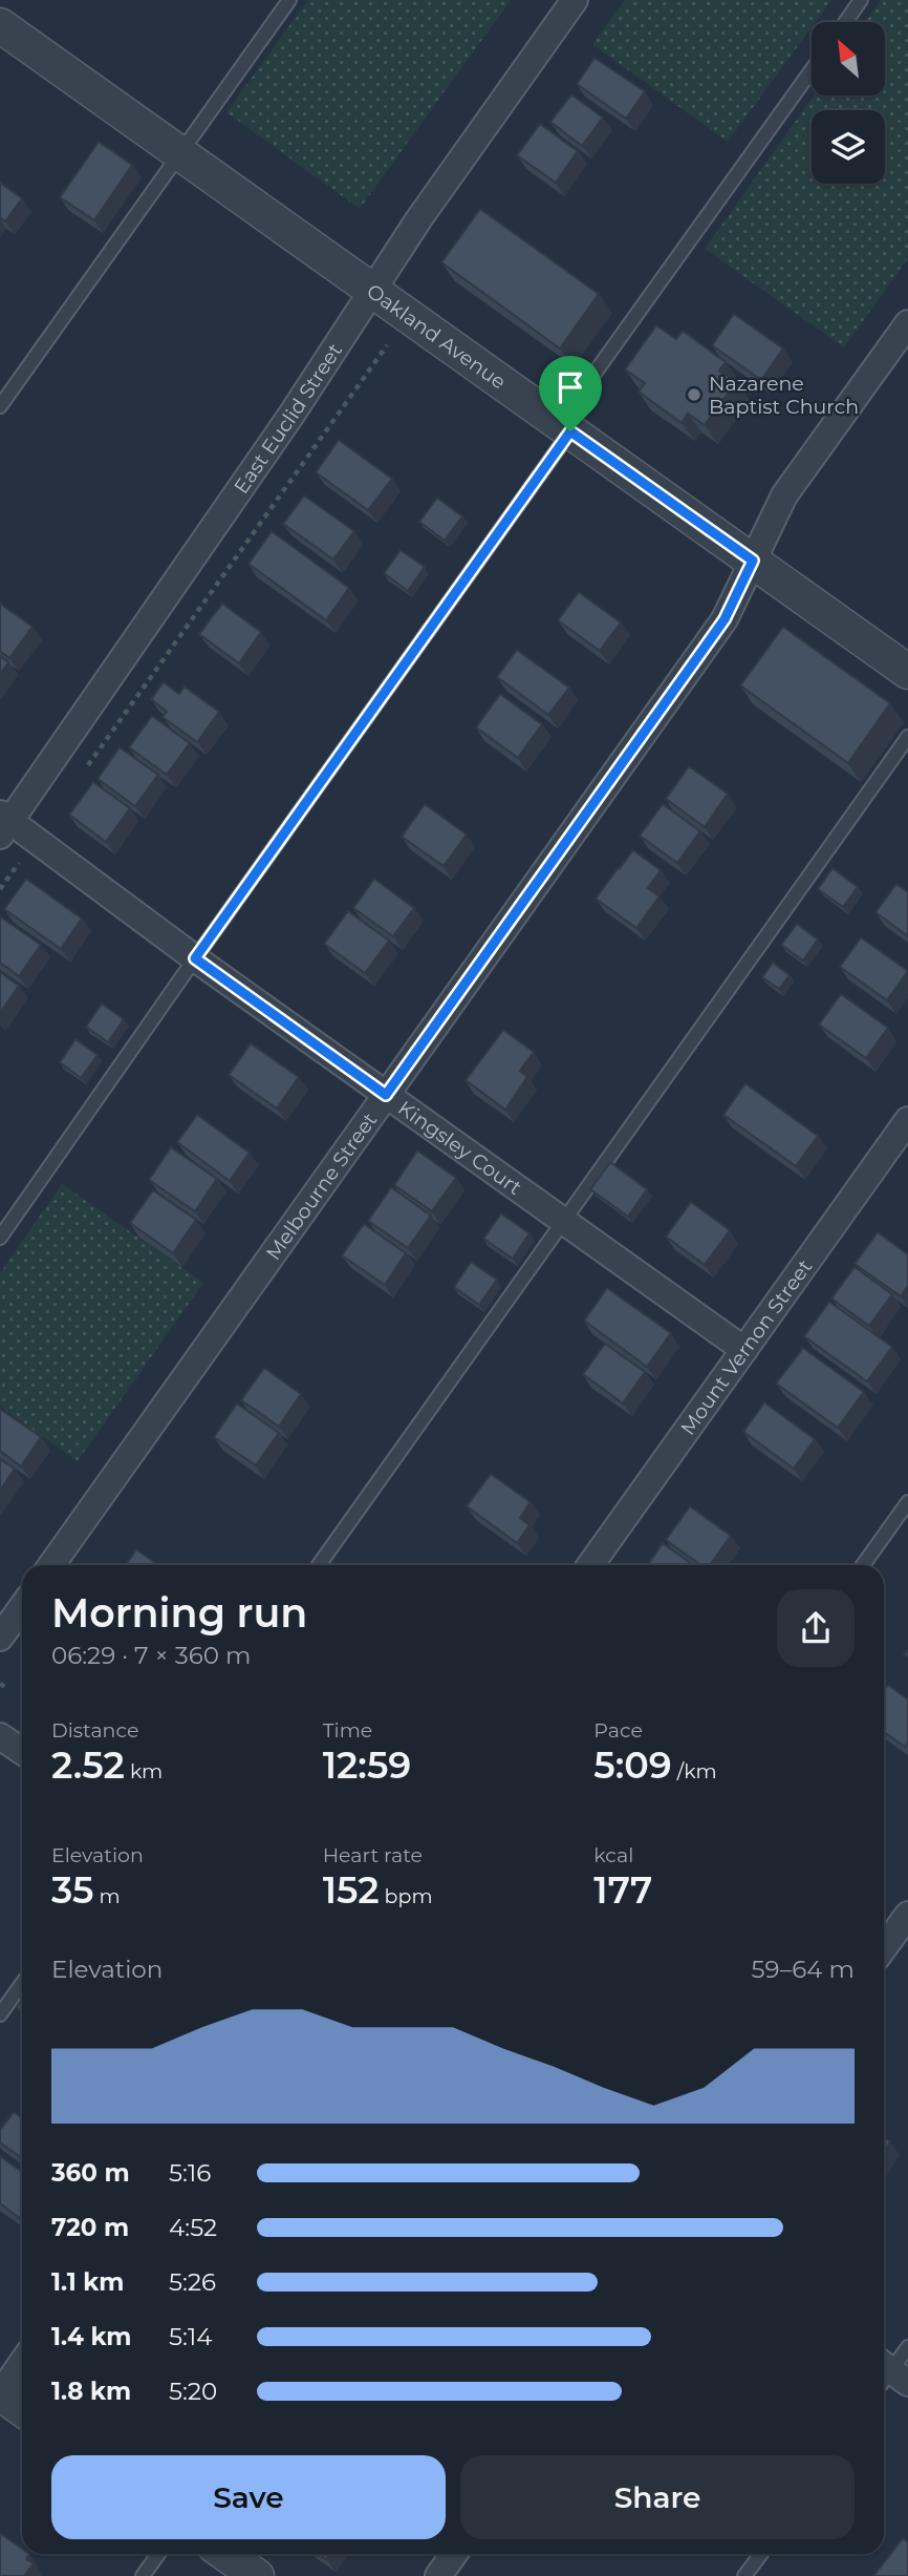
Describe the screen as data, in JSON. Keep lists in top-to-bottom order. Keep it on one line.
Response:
{"streets":{"street":["Oakland Avenue","East Euclid Street","Kingsley Court","Melbourne Street","Mount Vernon Street"]},"crossings":[["Oakland Avenue","East Euclid Street"],["Oakland Avenue","Melbourne Street"],["East Euclid Street","Kingsley Court"],["Kingsley Court","Melbourne Street"],["Kingsley Court","Mount Vernon Street"]],"places":["Nazarene Baptist Church"],"north":"top left","page":{"heading":["Morning run","06:29 · 7 × 360 m"],"stats":[["Distance","2.52 km"],["Time","12:59"],["Pace","5:09 /km"],["Elevation","35 m"],["Heart rate","152 bpm"],["kcal","177"]],"chart":["Elevation","59–64 m"],"list":[{"name":"360 m","note":"5:16"},{"name":"720 m","note":"4:52"},{"name":"1.1 km","note":"5:26"},{"name":"1.4 km","note":"5:14"},{"name":"1.8 km","note":"5:20"}],"buttons":["Save","Share"]}}
